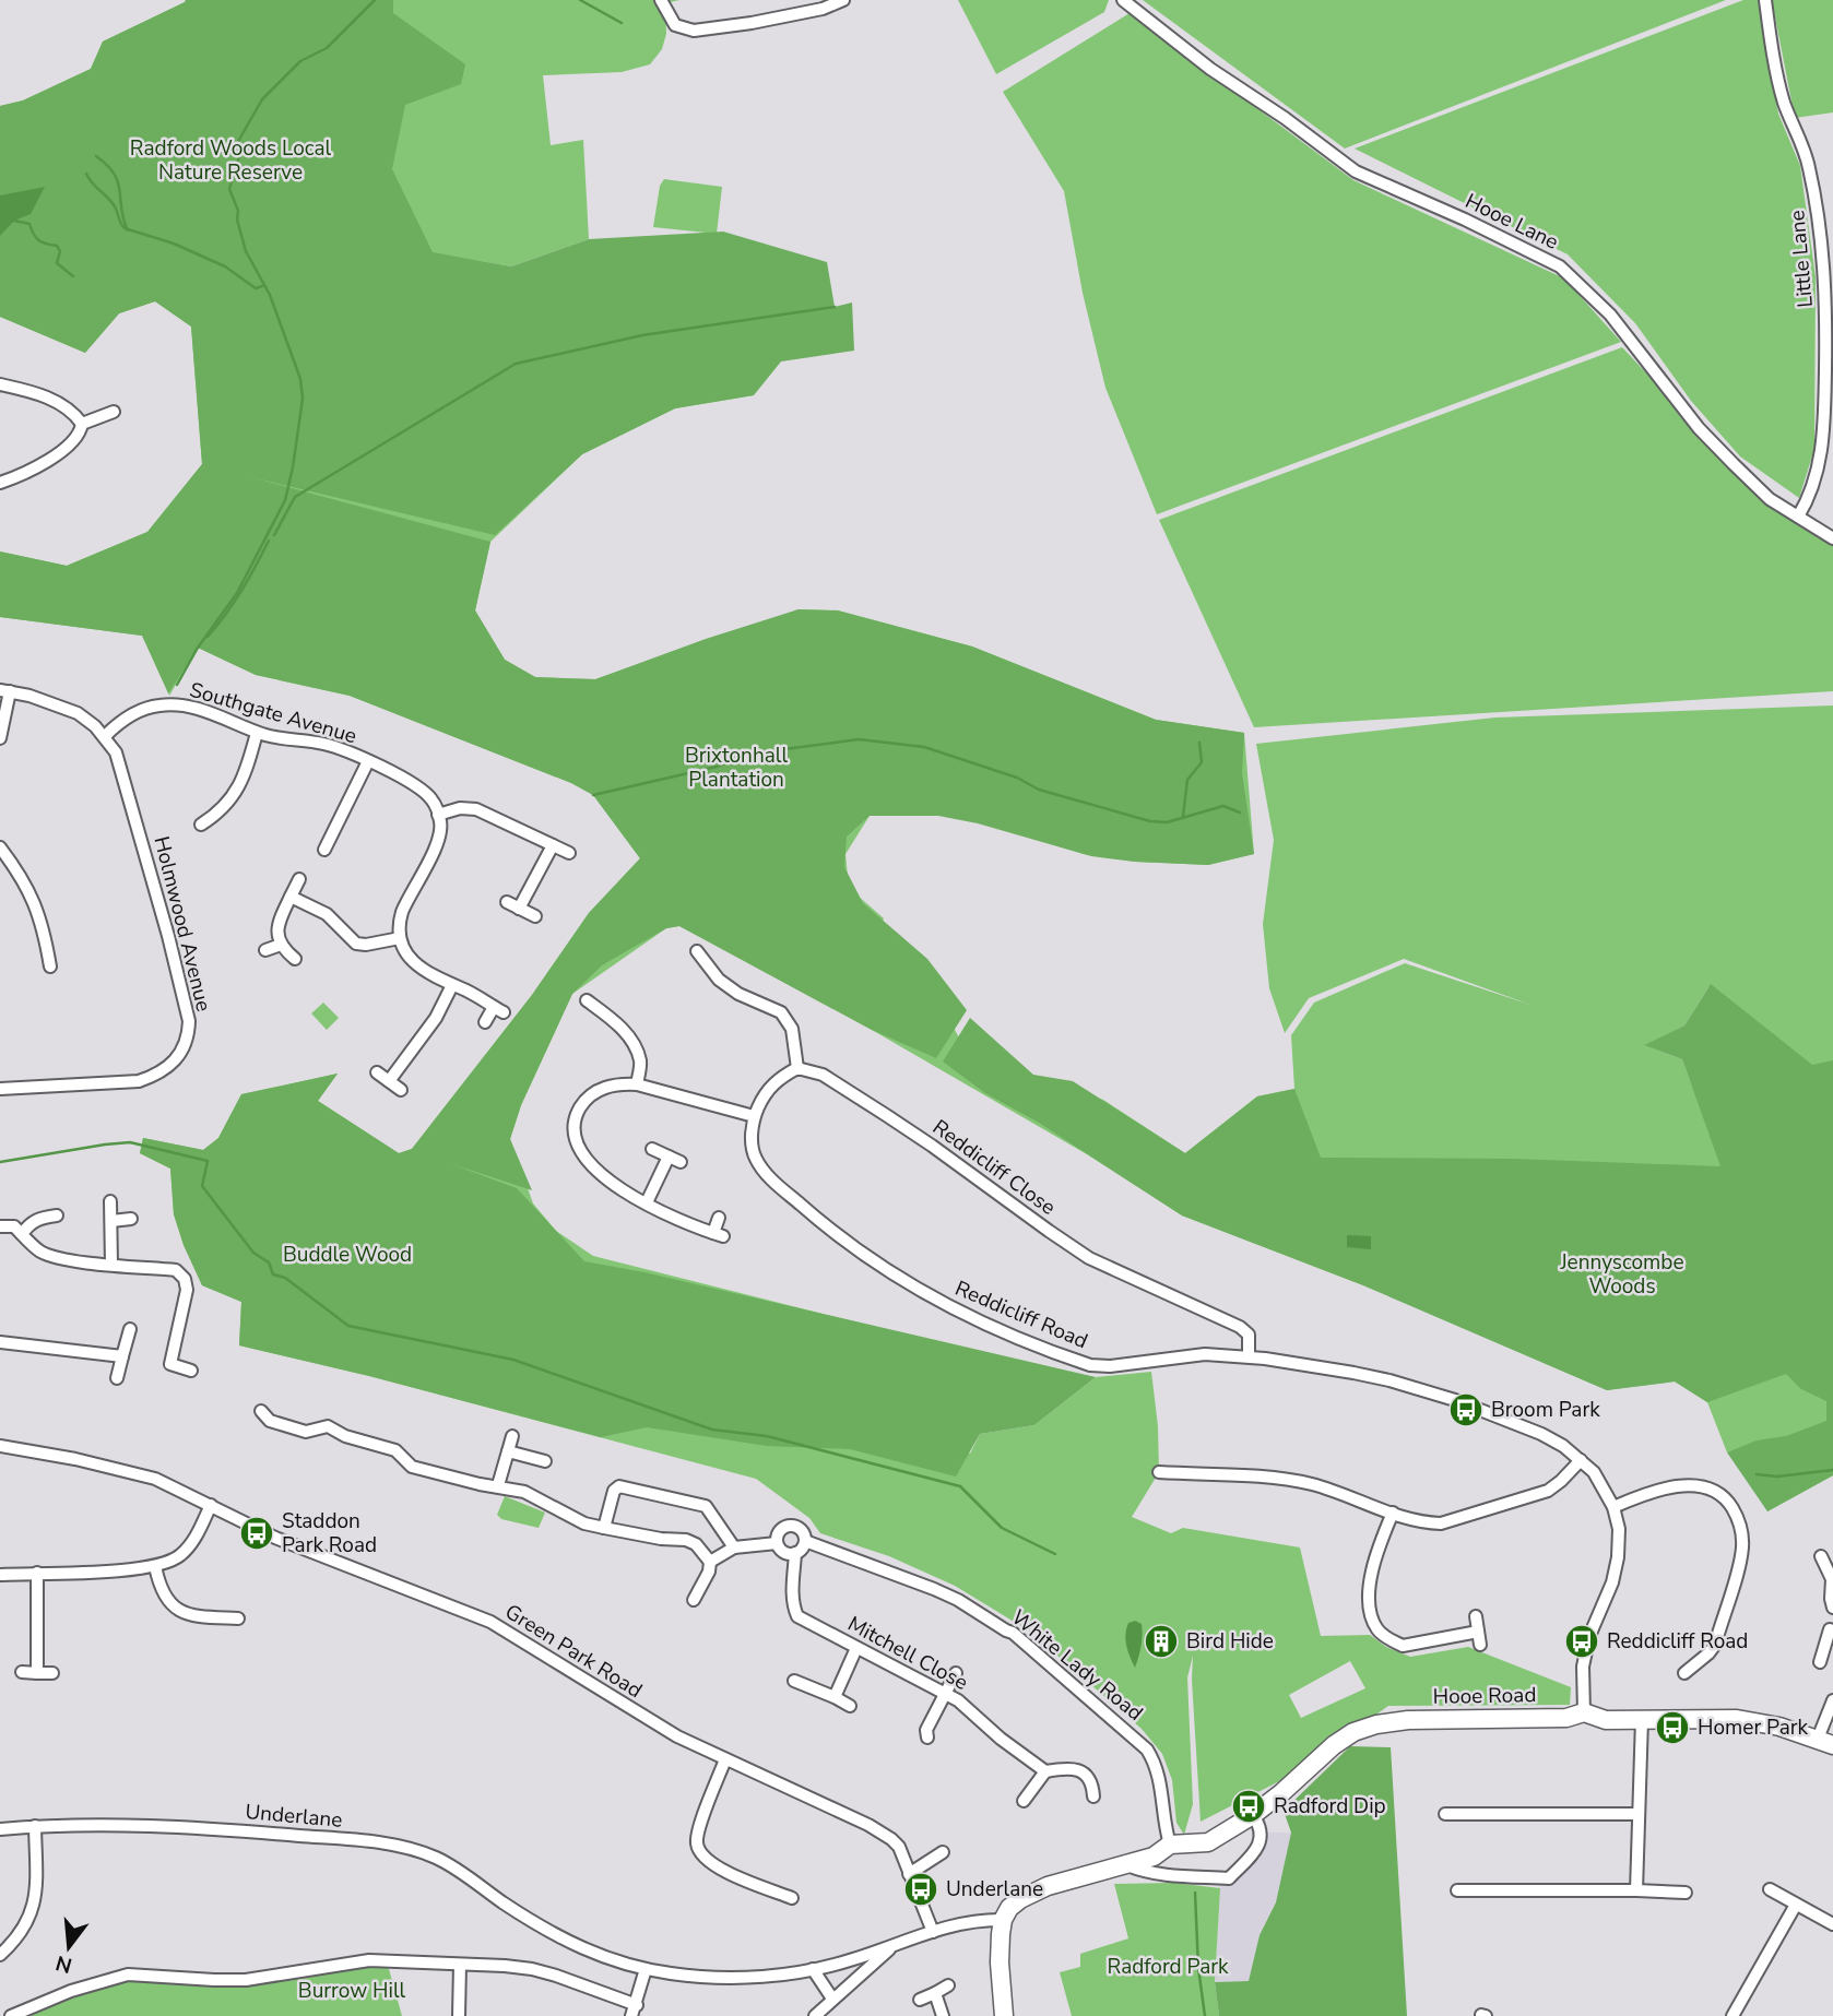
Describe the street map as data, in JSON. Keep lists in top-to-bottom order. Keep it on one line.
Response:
{"streets":{"street":["Hooe Lane","Little Lane","Southgate Avenue","Holmwood Avenue","Reddicliff Close","Reddicliff Road","Green Park Road","Mitchell Close","White Lady Road","Hooe Road","Underlane"]},"crossings":[["Hooe Lane","Little Lane"],["Southgate Avenue","Holmwood Avenue"],["Reddicliff Close","Reddicliff Road"],["Reddicliff Road","Hooe Road"],["Green Park Road","Underlane"],["Mitchell Close","White Lady Road"],["White Lady Road","Hooe Road"]],"parks":["Radford Woods Local Nature Reserve","Brixtonhall Plantation","Buddle Wood","Jennyscombe Woods","Radford Park","Burrow Hill"],"places":{"bus stop":["Broom Park","Staddon Park Road","Reddicliff Road","Homer Park","Radford Dip","Underlane"],"building":["Bird Hide"]},"north":"bottom"}
